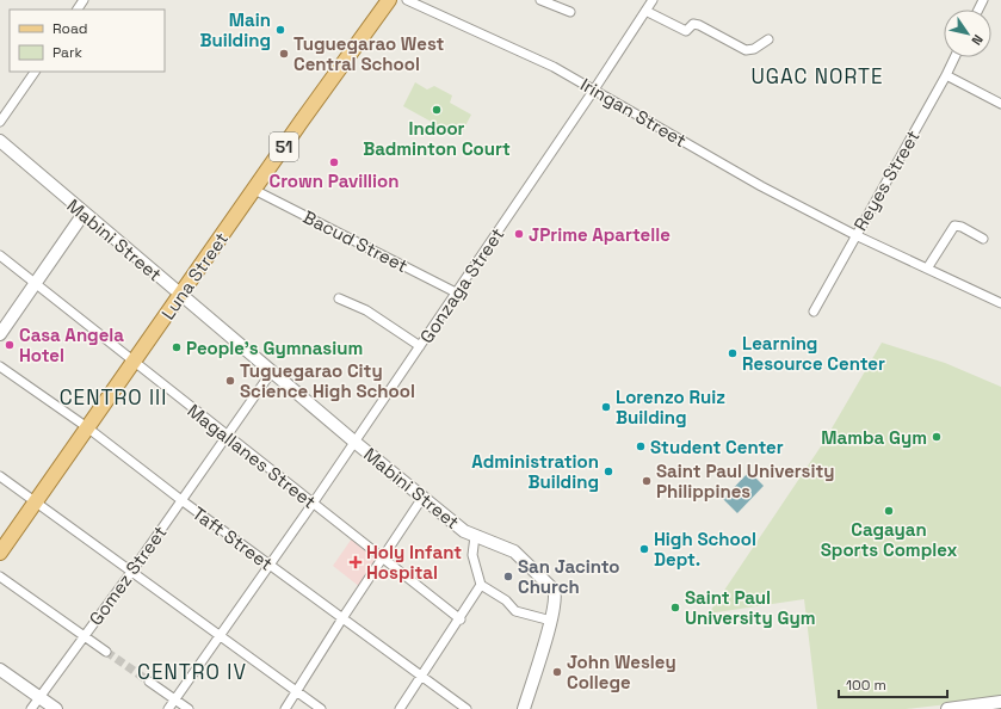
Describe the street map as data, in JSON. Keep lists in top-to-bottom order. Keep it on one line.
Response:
{"streets":{"main road":["51","Mabini Street","Luna Street"],"street":["Iringan Street","Reyes Street","Bacud Street","Gonzaga Street","Magallanes Street","Taft Street","Gomez Street"]},"crossings":[["Iringan Street","Reyes Street"],["Iringan Street","Gonzaga Street"],["Mabini Street","Luna Street"],["Mabini Street","Gonzaga Street"],["Mabini Street","Gomez Street"],["Bacud Street","Luna Street"],["Bacud Street","Gonzaga Street"],["Luna Street","Magallanes Street"],["Luna Street","Taft Street"],["Gonzaga Street","Magallanes Street"],["Gonzaga Street","Taft Street"],["Magallanes Street","Gomez Street"],["Taft Street","Gomez Street"]],"districts":["UGAC NORTE","CENTRO III","CENTRO IV"],"places":{"other":["Main Building","Tuguegarao West Central School","Indoor Badminton Court","Crown Pavillion","JPrime Apartelle","Casa Angela Hotel","People's Gymnasium","Learning Resource Center","Tuguegarao City Science High School","Lorenzo Ruiz Building","Mamba Gym","Student Center","Administration Building","Saint Paul University Philippines","Cagayan Sports Complex","High School Dept.","San Jacinto Church","Saint Paul University Gym","John Wesley College"],"health":["Holy Infant Hospital"]},"legend":["Road","Park"],"scale_bar":"100 m","north":"bottom right"}
